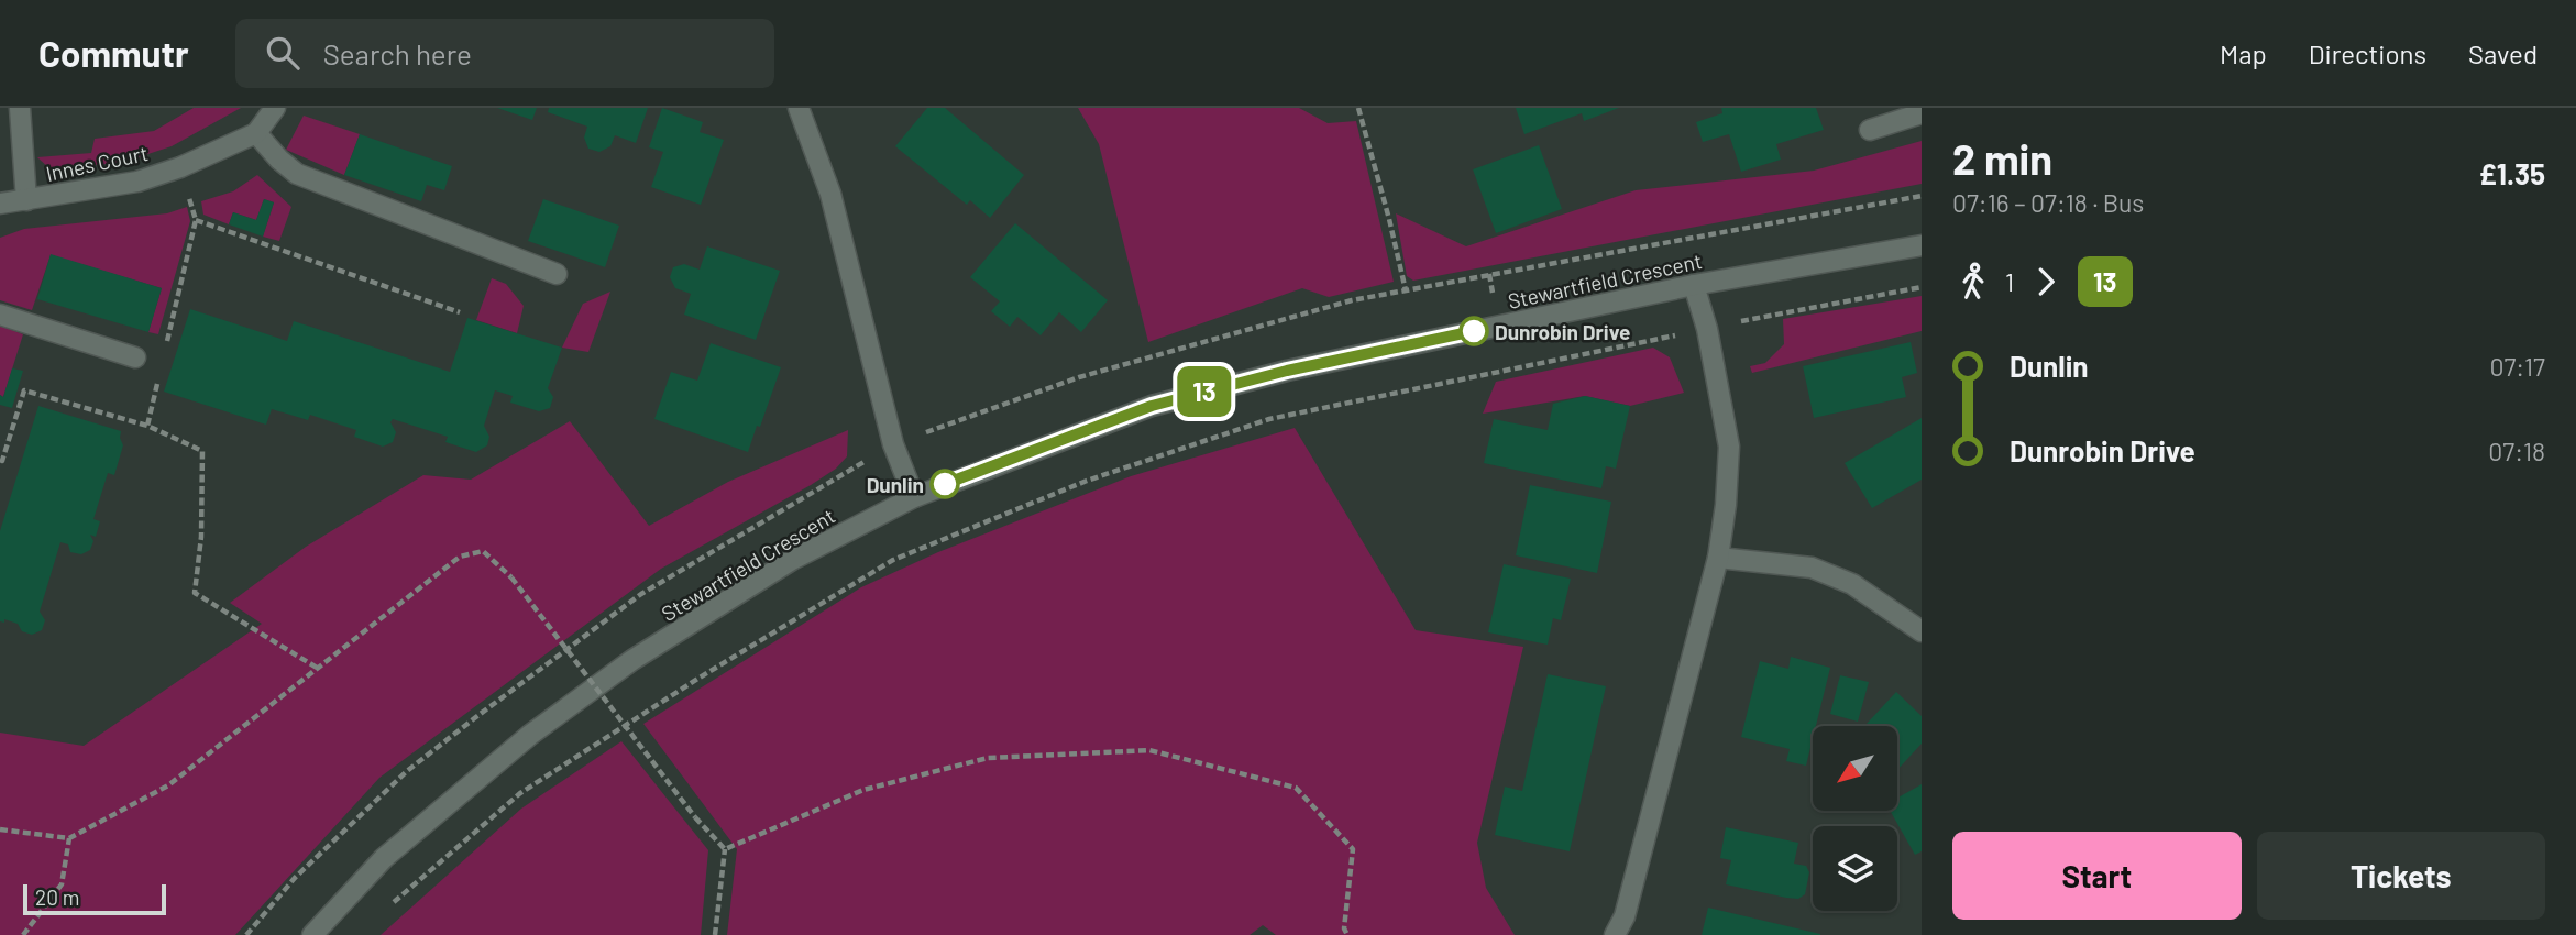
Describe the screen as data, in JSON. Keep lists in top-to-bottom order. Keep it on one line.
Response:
{"streets":{"street":["Innes Court","Stewartfield Crescent"]},"places":["Dunrobin Drive","Dunlin"],"lines":["bus line 13"],"scale_bar":"20 m","north":"bottom left","page":{"header":"Commutr","search":"Search here","nav":["Map","Directions","Saved"],"on_map":"13","heading":["2 min","07:16 – 07:18 · Bus","£1.35"],"legs":["1","13"],"list":[{"name":"Dunlin","value":"07:17"},{"name":"Dunrobin Drive","value":"07:18"}],"buttons":["Start","Tickets"],"scale":"20 m"}}
